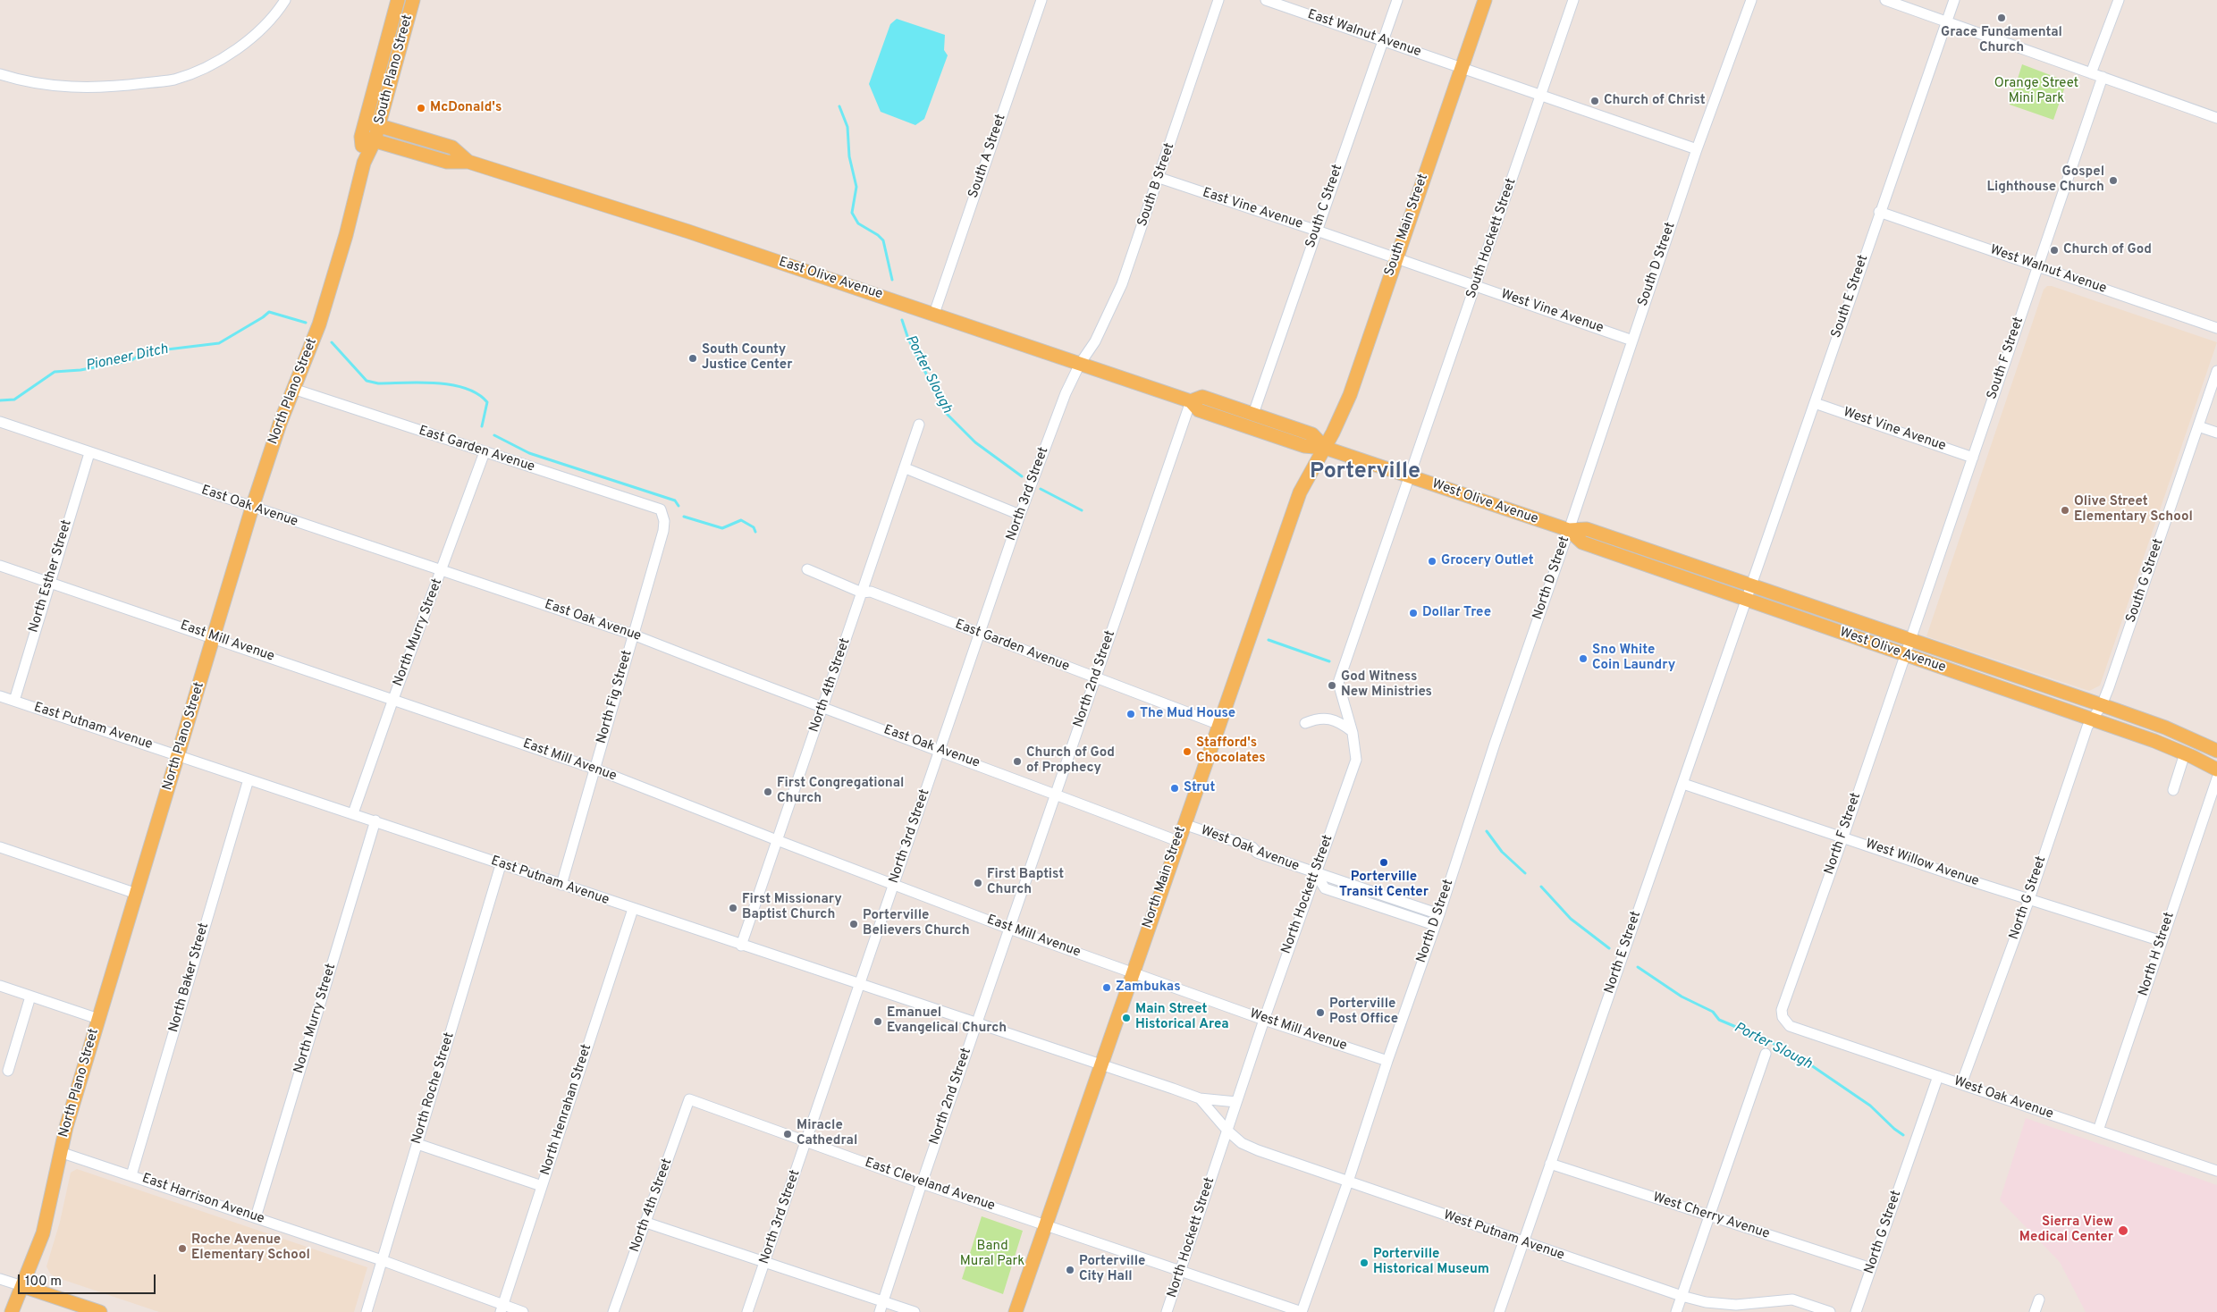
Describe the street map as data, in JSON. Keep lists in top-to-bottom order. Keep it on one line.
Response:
{"streets":{"main road":["South Plano Street","South Main Street","East Olive Avenue","North Plano Street","West Olive Avenue","North Main Street"],"street":["East Walnut Avenue","South A Street","South B Street","South C Street","East Vine Avenue","South Hockett Street","South D Street","West Walnut Avenue","South E Street","West Vine Avenue","South F Street","East Garden Avenue","North 3rd Street","East Oak Avenue","North Esther Street","North D Street","South G Street","North Murry Street","East Mill Avenue","North 2nd Street","North 4th Street","North Fig Street","East Putnam Avenue","North F Street","West Oak Avenue","West Willow Avenue","North Hockett Street","North G Street","North E Street","North H Street","North Baker Street","West Mill Avenue","North Roche Street","North Henrahan Street","East Cleveland Avenue","East Harrison Avenue","West Cherry Avenue","West Putnam Avenue"]},"crossings":[["East Walnut Avenue","South C Street"],["East Walnut Avenue","South Main Street"],["South Plano Street","East Olive Avenue"],["South Plano Street","North Plano Street"],["South A Street","East Olive Avenue"],["South B Street","East Vine Avenue"],["South B Street","East Olive Avenue"],["South B Street","North 3rd Street"],["South C Street","East Vine Avenue"],["South C Street","East Olive Avenue"],["East Vine Avenue","South Main Street"],["East Vine Avenue","West Vine Avenue"],["South Main Street","East Olive Avenue"],["South Main Street","West Vine Avenue"],["South Main Street","West Olive Avenue"],["South Main Street","North Main Street"],["South Hockett Street","West Vine Avenue"],["South Hockett Street","West Olive Avenue"],["South Hockett Street","North Hockett Street"],["South D Street","West Vine Avenue"],["South D Street","West Olive Avenue"],["South D Street","North D Street"],["West Walnut Avenue","South E Street"],["West Walnut Avenue","South F Street"],["East Olive Avenue","North Plano Street"],["East Olive Avenue","North 3rd Street"],["East Olive Avenue","West Olive Avenue"],["East Olive Avenue","North 2nd Street"],["East Olive Avenue","North Main Street"],["South E Street","West Vine Avenue"],["South E Street","West Olive Avenue"],["South E Street","North E Street"],["West Vine Avenue","South F Street"],["South F Street","West Olive Avenue"],["South F Street","North F Street"],["North Plano Street","East Garden Avenue"],["North Plano Street","East Oak Avenue"],["North Plano Street","East Mill Avenue"],["North Plano Street","East Putnam Avenue"],["North Plano Street","East Harrison Avenue"],["East Garden Avenue","North 3rd Street"],["East Garden Avenue","North Murry Street"],["East Garden Avenue","North 2nd Street"],["East Garden Avenue","North 4th Street"],["East Garden Avenue","North Fig Street"],["East Garden Avenue","North Main Street"],["North 3rd Street","East Oak Avenue"],["North 3rd Street","East Mill Avenue"],["North 3rd Street","East Putnam Avenue"],["North 3rd Street","East Cleveland Avenue"],["West Olive Avenue","North D Street"],["West Olive Avenue","South G Street"],["West Olive Avenue","North F Street"],["West Olive Avenue","North Main Street"],["West Olive Avenue","North Hockett Street"],["West Olive Avenue","North G Street"],["West Olive Avenue","North E Street"],["East Oak Avenue","North Esther Street"],["East Oak Avenue","North Murry Street"],["East Oak Avenue","North 2nd Street"],["East Oak Avenue","North 4th Street"],["East Oak Avenue","North Fig Street"],["East Oak Avenue","North Main Street"],["North Esther Street","East Mill Avenue"],["North Esther Street","East Putnam Avenue"],["North D Street","West Oak Avenue"],["North D Street","West Mill Avenue"],["North D Street","East Cleveland Avenue"],["North D Street","West Putnam Avenue"],["South G Street","North G Street"],["North Murry Street","East Mill Avenue"],["North Murry Street","East Putnam Avenue"],["North Murry Street","East Harrison Avenue"],["East Mill Avenue","North 2nd Street"],["East Mill Avenue","North 4th Street"],["East Mill Avenue","North Fig Street"],["East Mill Avenue","North Main Street"],["East Mill Avenue","West Mill Avenue"],["North 2nd Street","East Putnam Avenue"],["North 2nd Street","East Cleveland Avenue"],["North 4th Street","East Putnam Avenue"],["North 4th Street","East Cleveland Avenue"],["North Fig Street","East Putnam Avenue"],["East Putnam Avenue","North Main Street"],["East Putnam Avenue","North Baker Street"],["East Putnam Avenue","North Roche Street"],["East Putnam Avenue","North Henrahan Street"],["East Putnam Avenue","West Putnam Avenue"],["North F Street","West Oak Avenue"],["North F Street","West Willow Avenue"],["West Oak Avenue","North Main Street"],["West Oak Avenue","North Hockett Street"],["West Oak Avenue","North G Street"],["West Oak Avenue","North H Street"],["West Willow Avenue","North G Street"],["West Willow Avenue","North E Street"],["West Willow Avenue","North H Street"],["North Main Street","West Mill Avenue"],["North Main Street","East Cleveland Avenue"],["North Main Street","West Putnam Avenue"],["North Hockett Street","West Mill Avenue"],["North Hockett Street","East Cleveland Avenue"],["North Hockett Street","West Putnam Avenue"],["North G Street","West Cherry Avenue"],["North E Street","West Cherry Avenue"],["North E Street","West Putnam Avenue"],["North Baker Street","East Harrison Avenue"],["North Roche Street","East Harrison Avenue"],["North Henrahan Street","East Harrison Avenue"]],"districts":["Porterville"],"water":["Pioneer Ditch","Porter Slough"],"parks":["Orange Street Mini Park","Band Mural Park"],"places":["Grace Fundamental Church","Church of Christ","McDonald's","Gospel Lighthouse Church","Church of God","South County Justice Center","Olive Street Elementary School","Grocery Outlet","Dollar Tree","Sno White Coin Laundry","God Witness New Ministries","The Mud House","Stafford's Chocolates","Church of God of Prophecy","Strut","First Congregational Church","Porterville Transit Center","First Baptist Church","First Missionary Baptist Church","Porterville Believers Church","Zambukas","Porterville Post Office","Main Street Historical Area","Emanuel Evangelical Church","Miracle Cathedral","Sierra View Medical Center","Roche Avenue Elementary School","Porterville Historical Museum","Porterville City Hall"],"scale_bar":"100 m"}
